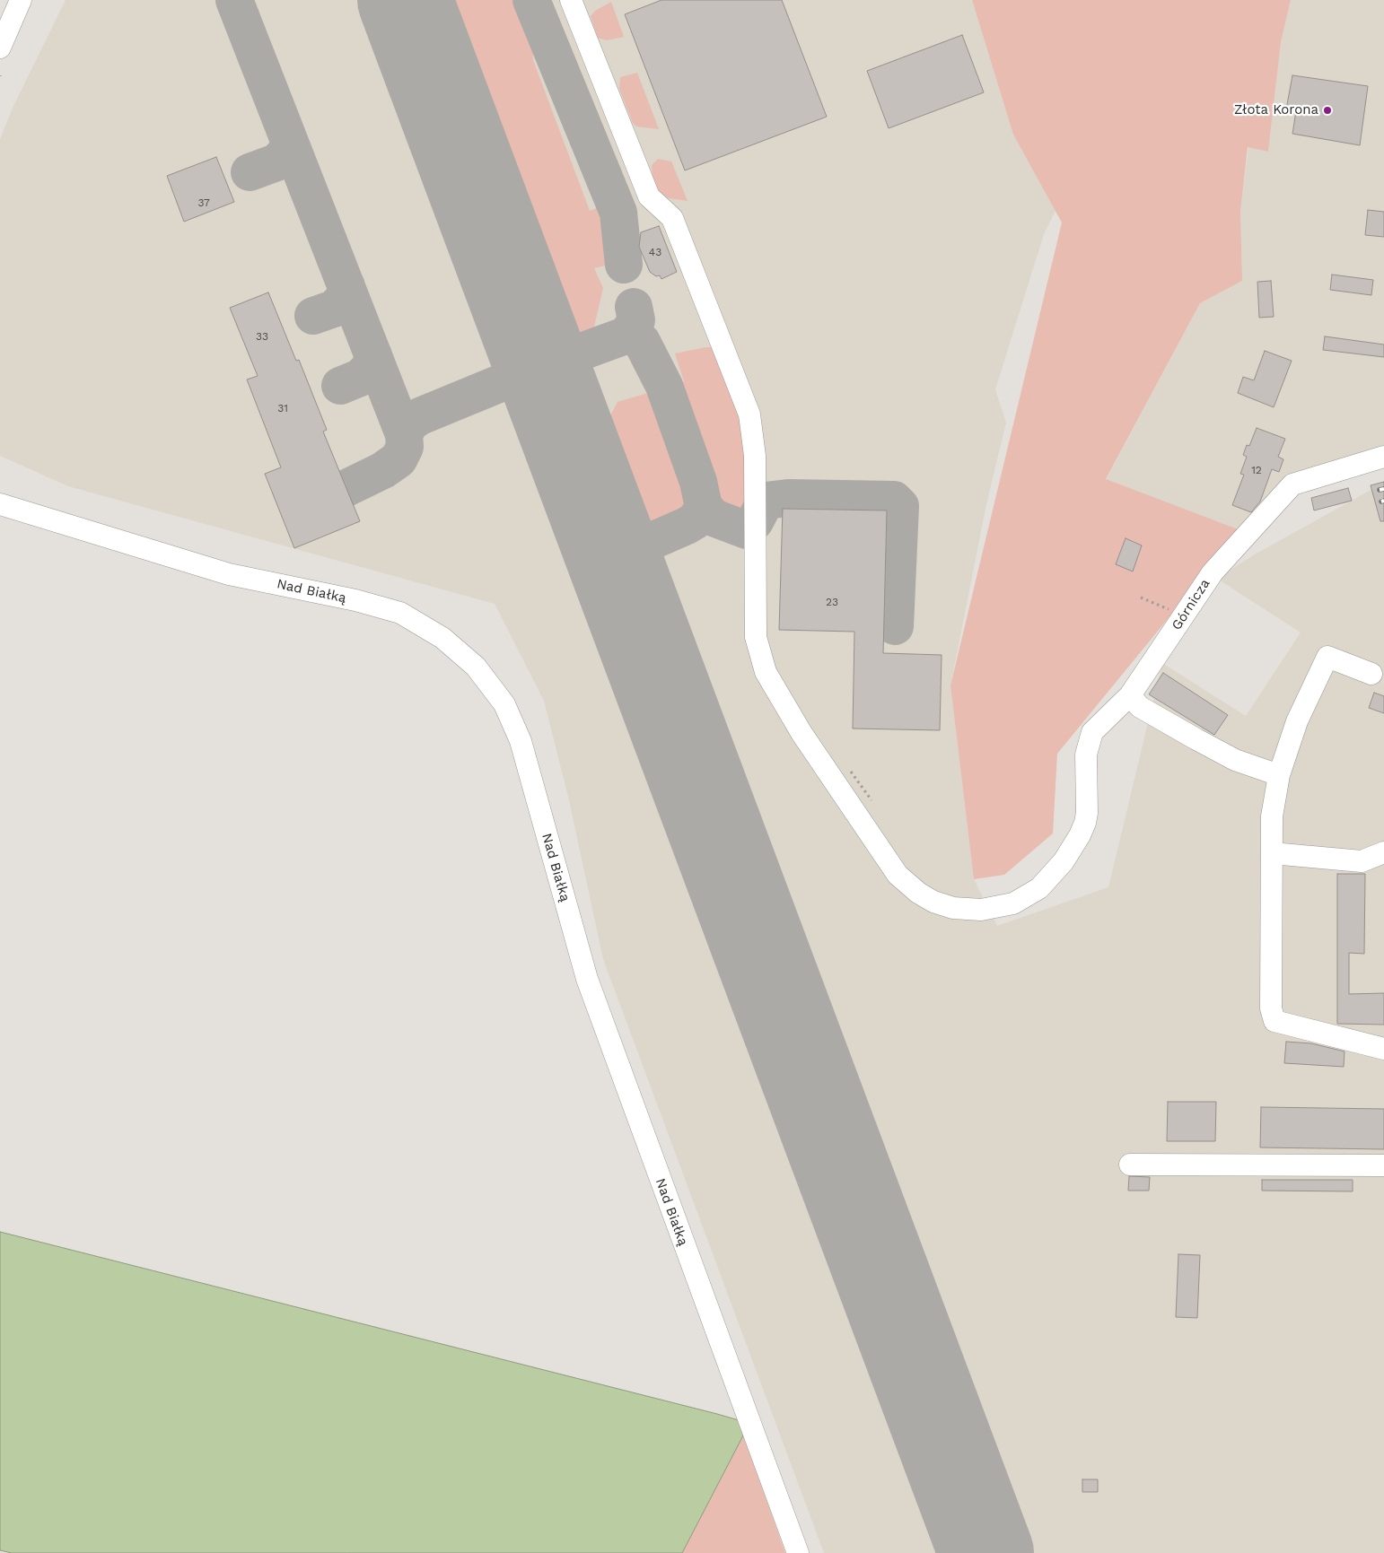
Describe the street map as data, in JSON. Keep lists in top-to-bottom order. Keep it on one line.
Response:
{"streets":{"street":["Nad Białką","Górnicza"]},"places":["Złota Korona"],"house_numbers":["37","43","33","31","12","23"]}
